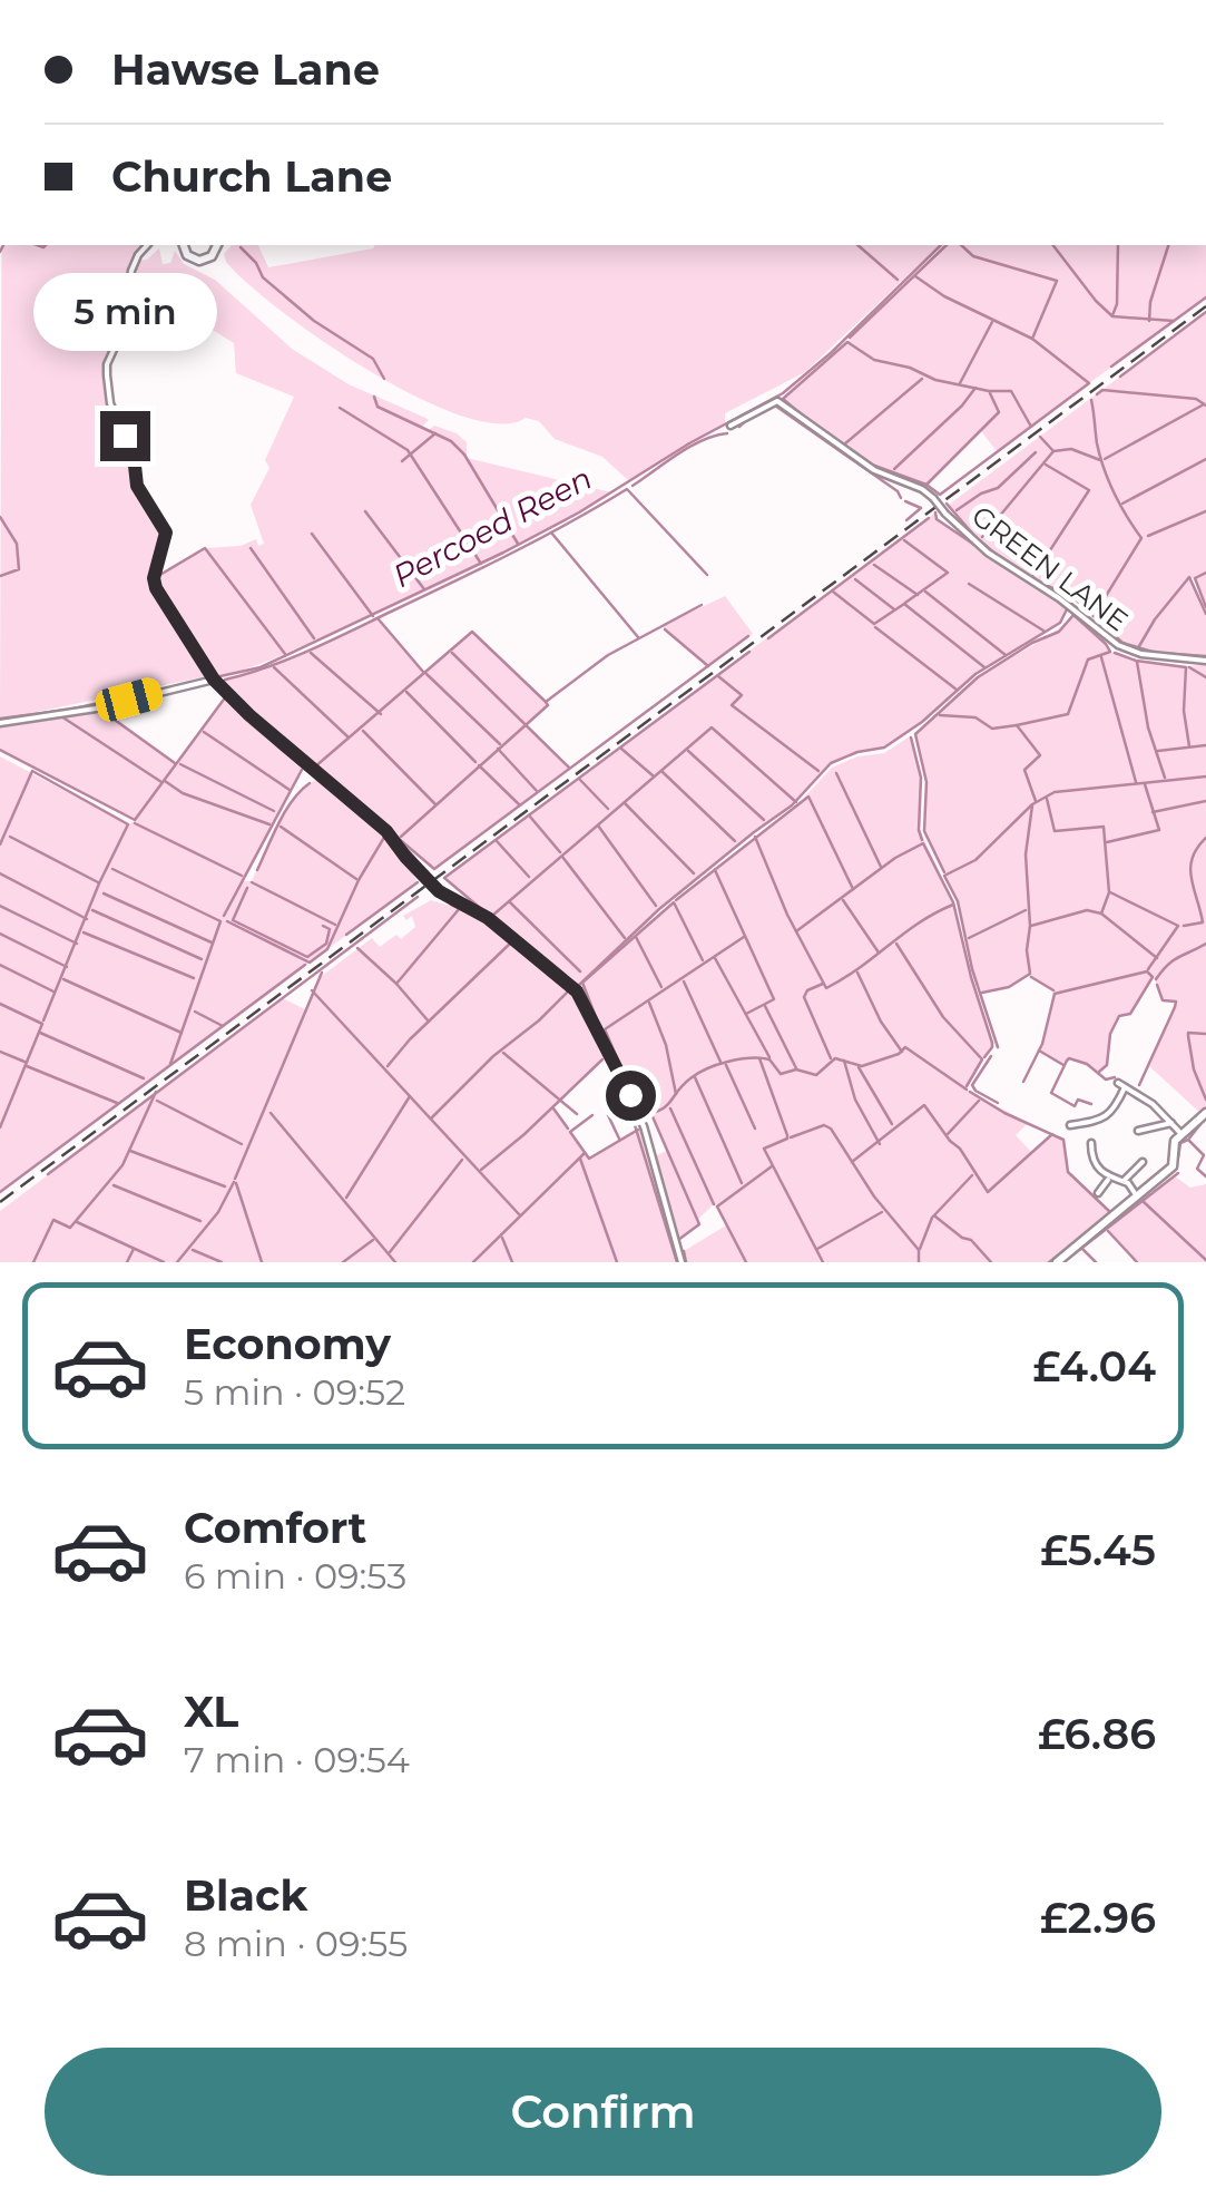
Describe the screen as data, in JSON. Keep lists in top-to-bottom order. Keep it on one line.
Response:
{"streets":{"street":["GREEN LANE"]},"water":["Percoed Reen"],"page":{"banner":["Hawse Lane","Church Lane"],"bubble":"5 min","list":[{"name":"Economy","note":"5 min · 09:52","value":"£4.04"},{"name":"Comfort","note":"6 min · 09:53","value":"£5.45"},{"name":"XL","note":"7 min · 09:54","value":"£6.86"},{"name":"Black","note":"8 min · 09:55","value":"£2.96"}],"buttons":"Confirm"}}
